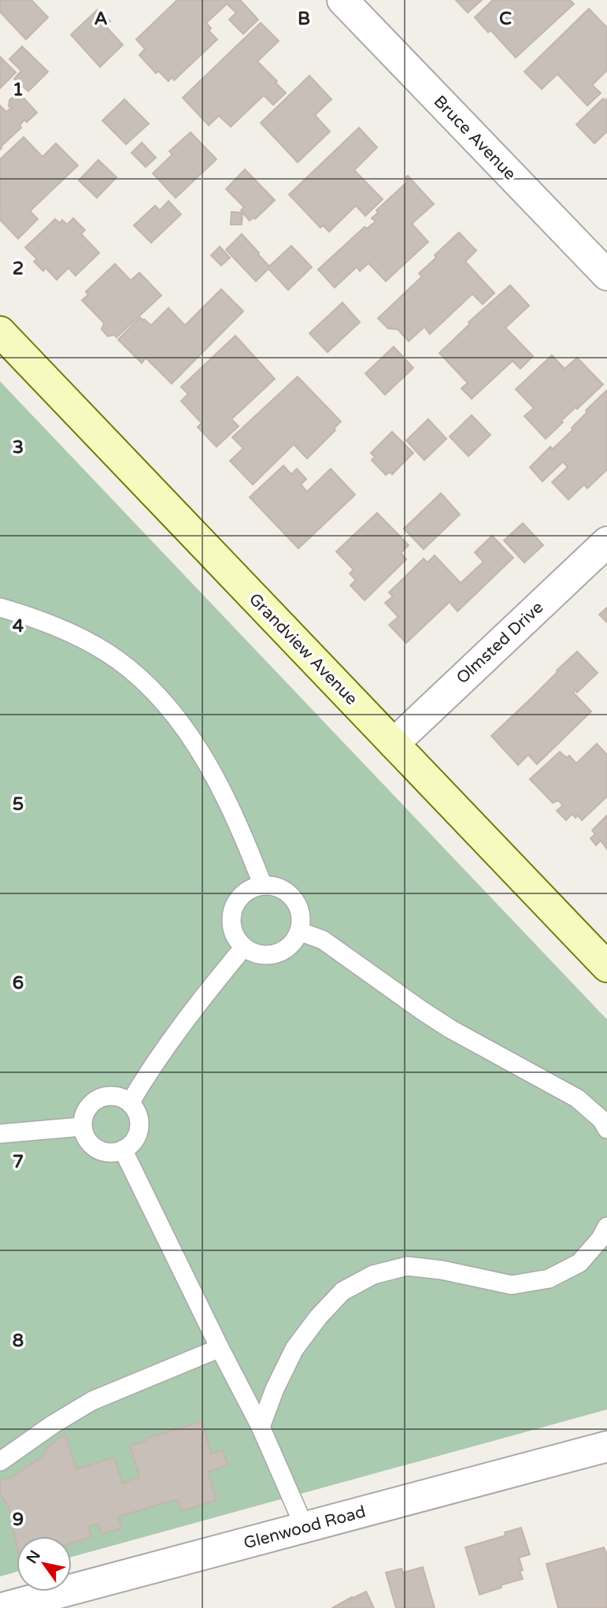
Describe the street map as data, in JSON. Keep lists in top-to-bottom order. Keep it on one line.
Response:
{"streets":{"street":["Bruce Avenue","Olmsted Drive","Grandview Avenue","Glenwood Road"]},"crossings":[["Olmsted Drive","Grandview Avenue"]],"north":"top left","grid":{"columns":["A","B","C"],"rows":["1","2","3","4","5","6","7","8","9"]}}
